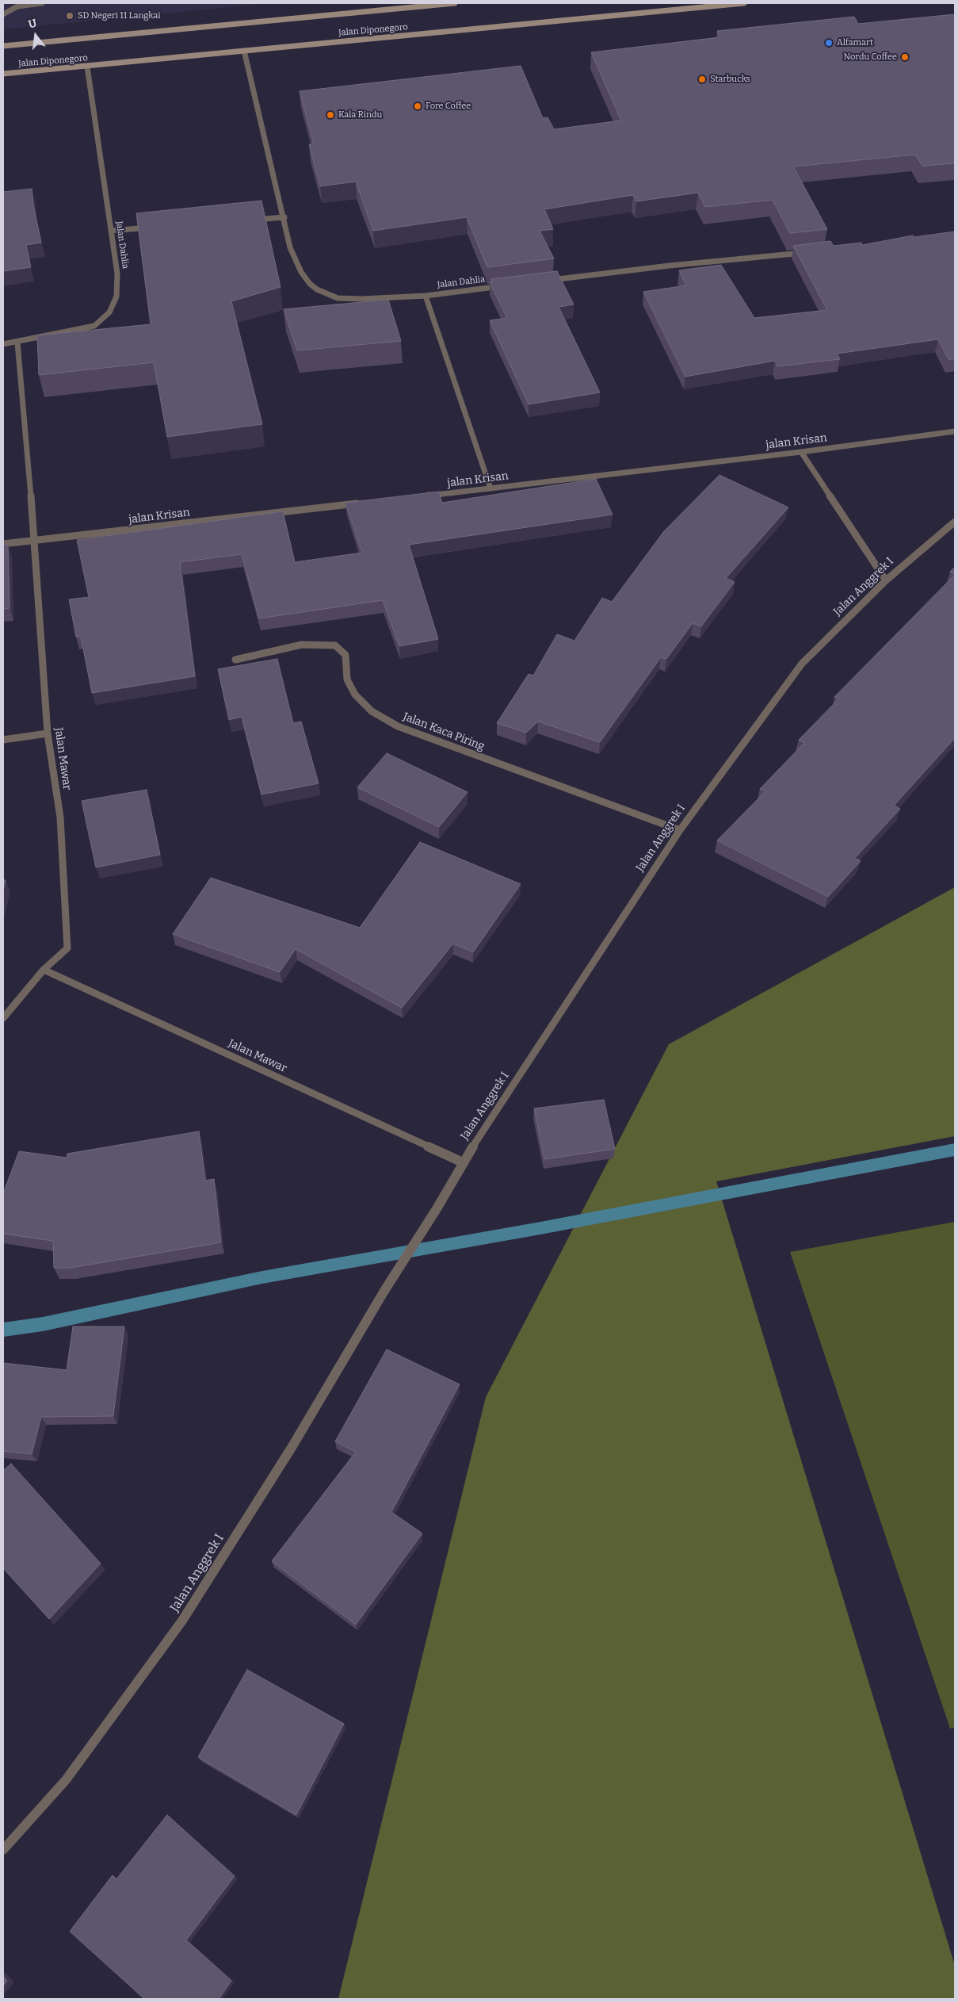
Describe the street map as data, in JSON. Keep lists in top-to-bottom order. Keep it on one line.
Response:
{"streets":{"main road":["Jalan Diponegoro"],"street":["Jalan Dahlia","jalan Krisan","Jalan Anggrek I","Jalan Kaca Piring","Jalan Mawar"]},"crossings":[["Jalan Diponegoro","Jalan Dahlia"],["Jalan Dahlia","Jalan Mawar"],["jalan Krisan","Jalan Mawar"],["Jalan Anggrek I","Jalan Kaca Piring"],["Jalan Anggrek I","Jalan Mawar"]],"places":["SD Negeri 11 Langkai","Alfamart","Nordu Coffee","Starbucks","Fore Coffee","Kala Rindu"],"north":"top"}
